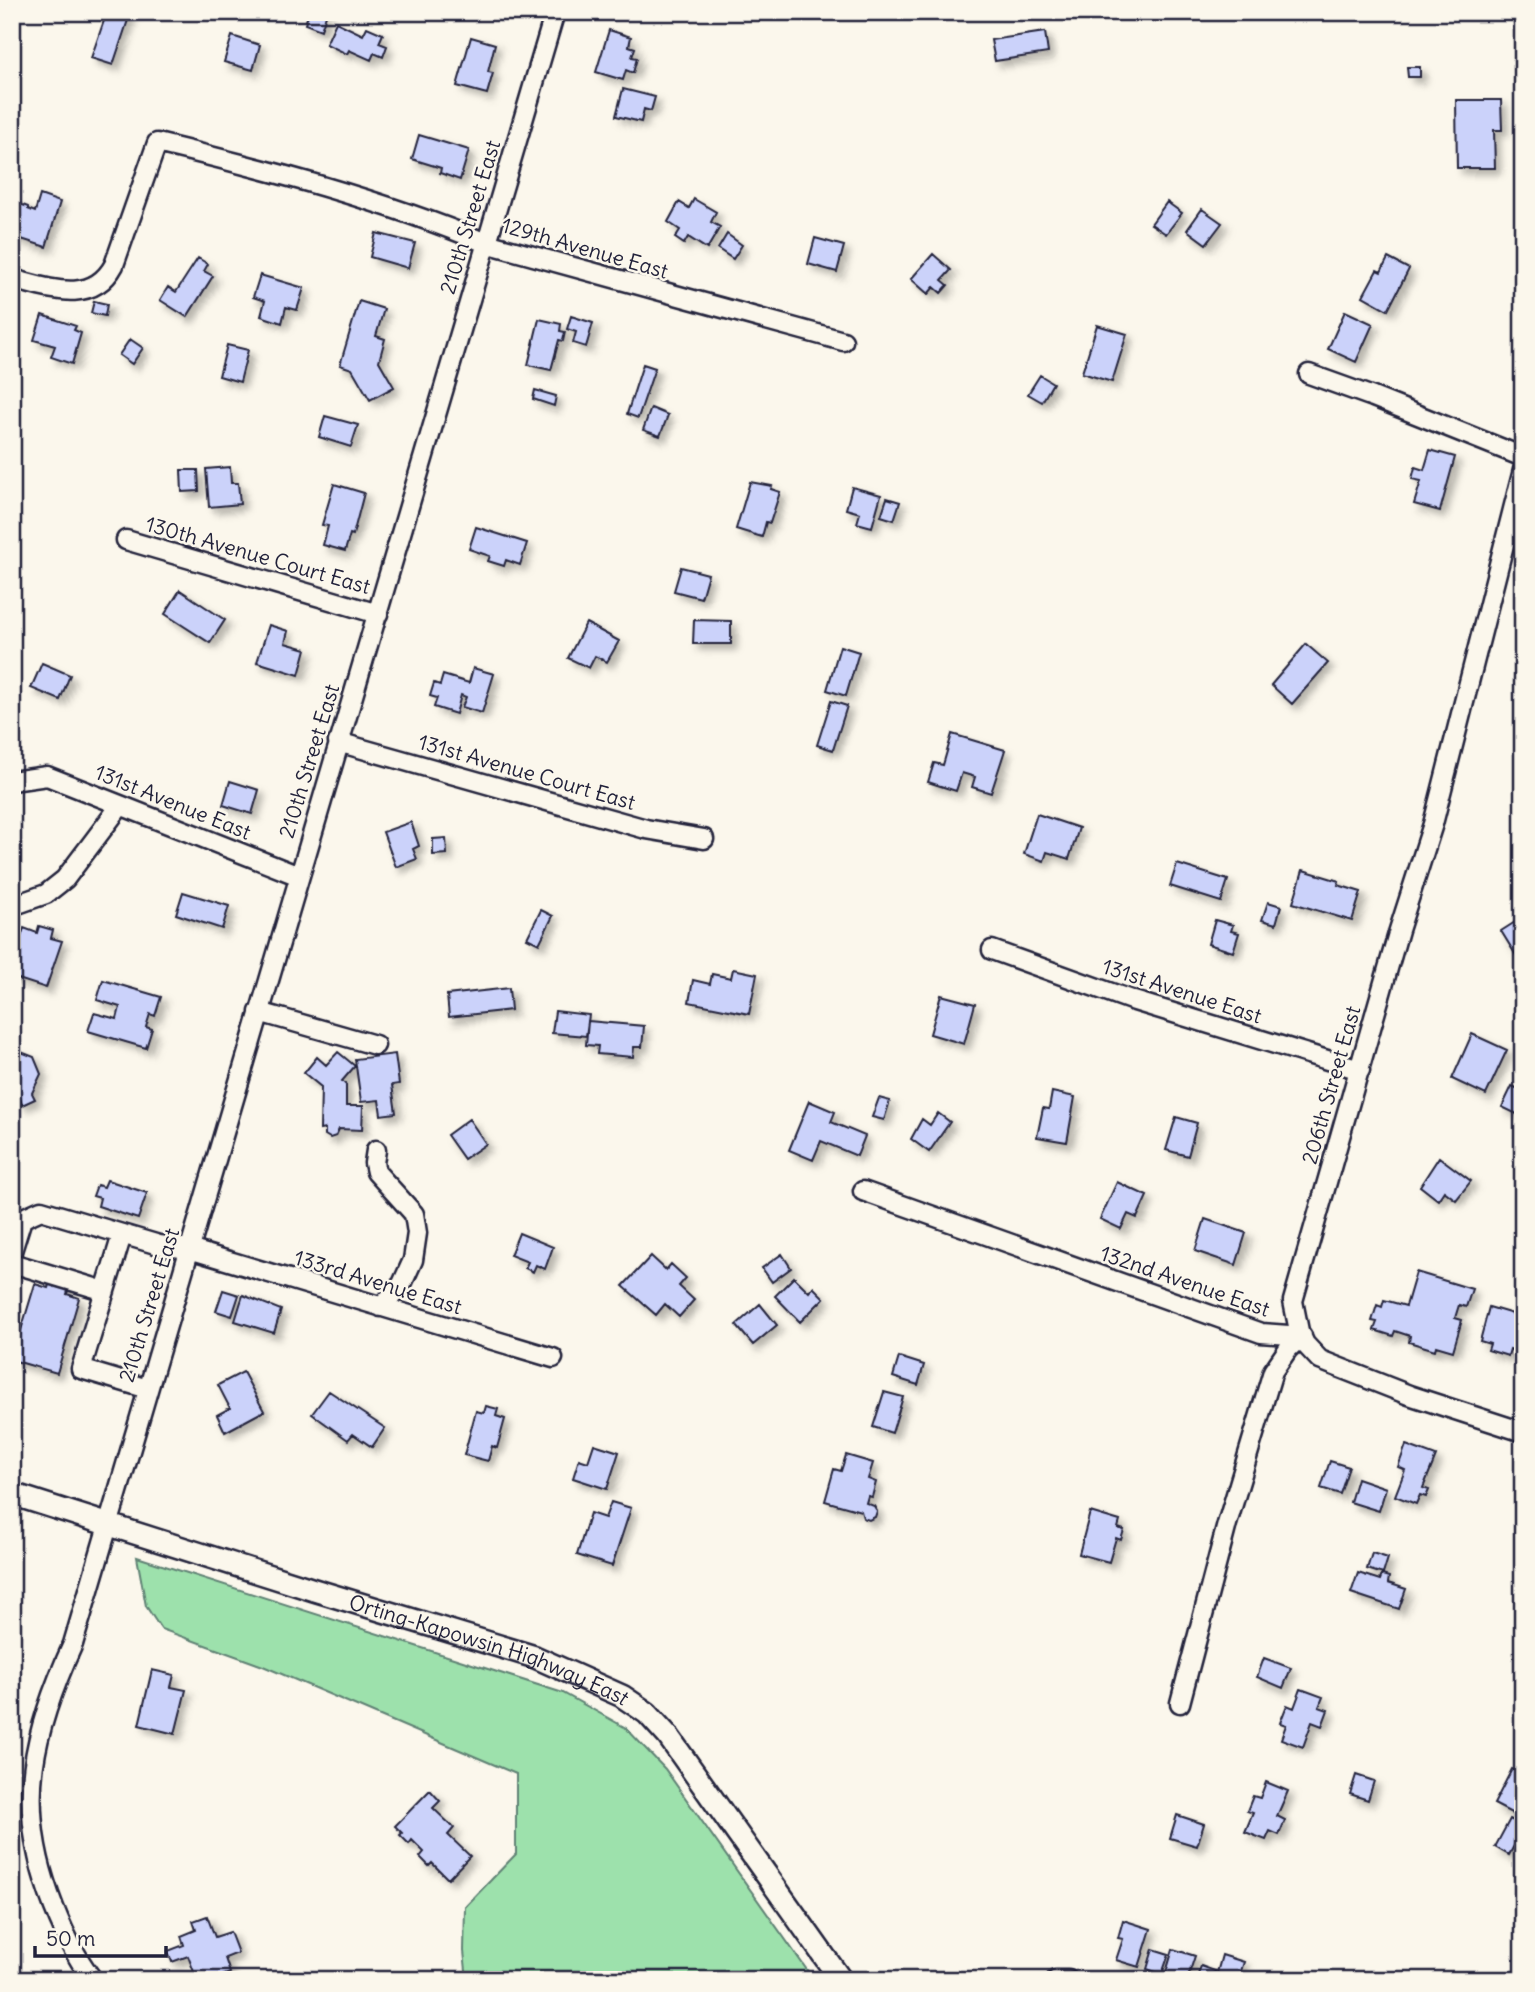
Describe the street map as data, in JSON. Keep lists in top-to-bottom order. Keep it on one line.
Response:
{"streets":{"main road":["Orting-Kapowsin Highway East"],"street":["210th Street East","129th Avenue East","130th Avenue Court East","131st Avenue Court East","131st Avenue East","206th Street East","132nd Avenue East","133rd Avenue East"]},"crossings":[["210th Street East","129th Avenue East"],["210th Street East","130th Avenue Court East"],["210th Street East","131st Avenue Court East"],["210th Street East","131st Avenue East"],["210th Street East","133rd Avenue East"],["210th Street East","Orting-Kapowsin Highway East"],["131st Avenue East","206th Street East"],["206th Street East","132nd Avenue East"]],"scale_bar":"50 m"}
